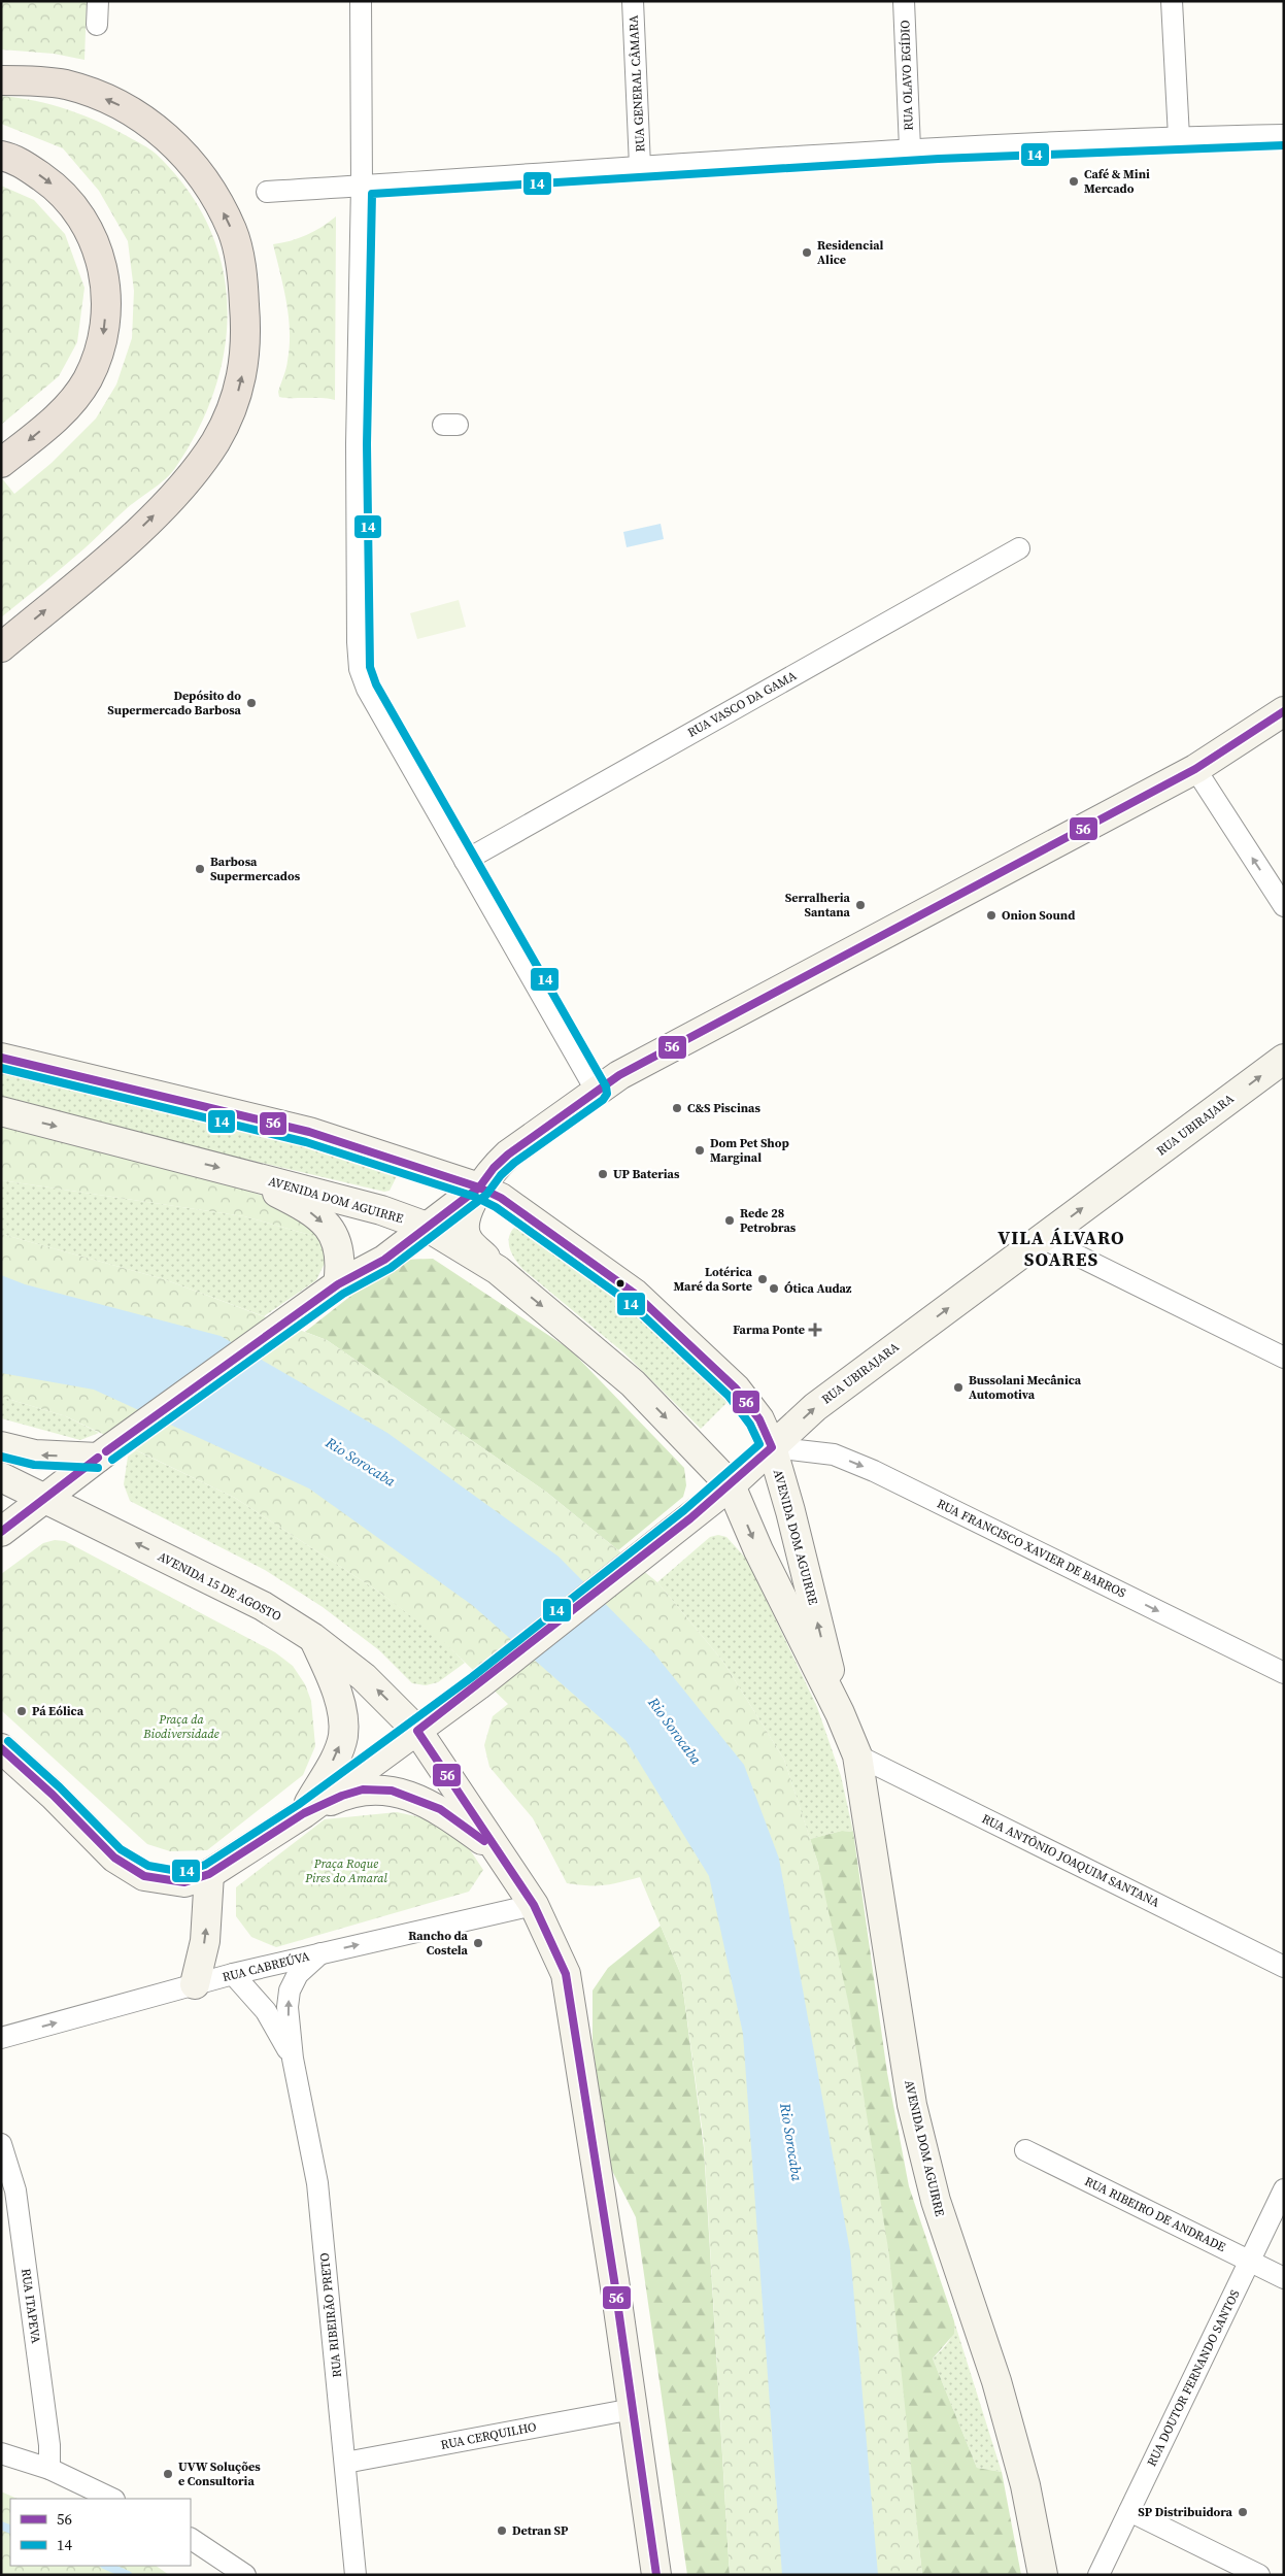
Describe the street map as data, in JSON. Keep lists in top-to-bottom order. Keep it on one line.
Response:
{"streets":{"main road":["RUA UBIRAJARA","AVENIDA DOM AGUIRRE","AVENIDA 15 DE AGOSTO"],"street":["RUA OLAVO EGÍDIO","RUA GENERAL CÂMARA","RUA VASCO DA GAMA","RUA FRANCISCO XAVIER DE BARROS","RUA ANTÔNIO JOAQUIM SANTANA","RUA CABREÚVA","RUA RIBEIRO DE ANDRADE","RUA ITAPEVA","RUA RIBEIRÃO PRETO","RUA DOUTOR FERNANDO SANTOS","RUA CERQUILHO"]},"crossings":[["RUA UBIRAJARA","AVENIDA DOM AGUIRRE"],["RUA UBIRAJARA","RUA FRANCISCO XAVIER DE BARROS"],["RUA UBIRAJARA","AVENIDA 15 DE AGOSTO"],["AVENIDA DOM AGUIRRE","RUA FRANCISCO XAVIER DE BARROS"],["AVENIDA DOM AGUIRRE","RUA ANTÔNIO JOAQUIM SANTANA"],["AVENIDA 15 DE AGOSTO","RUA CABREÚVA"],["AVENIDA 15 DE AGOSTO","RUA CERQUILHO"],["RUA CABREÚVA","RUA RIBEIRÃO PRETO"],["RUA RIBEIRO DE ANDRADE","RUA DOUTOR FERNANDO SANTOS"],["RUA RIBEIRÃO PRETO","RUA CERQUILHO"]],"one_way":["RUA UBIRAJARA","RUA FRANCISCO XAVIER DE BARROS","RUA CABREÚVA"],"districts":["VILA ÁLVARO SOARES"],"water":["Rio Sorocaba"],"parks":["Praça da Biodiversidade","Praça Roque Pires do Amaral"],"places":{"other":["Café & Mini Mercado","Residencial Alice","Depósito do Supermercado Barbosa","Barbosa Supermercados","Serralheria Santana","Onion Sound","C&S Piscinas","Dom Pet Shop Marginal","UP Baterias","Rede 28 Petrobras","Lotérica Maré da Sorte","Ótica Audaz","Bussolani Mecânica Automotiva","Pá Eólica","Rancho da Costela","UVW Soluções e Consultoria","SP Distribuidora","Detran SP"],"health":["Farma Ponte"]},"lines":["transit line 14","transit line 56"],"legend":["56","14"]}
